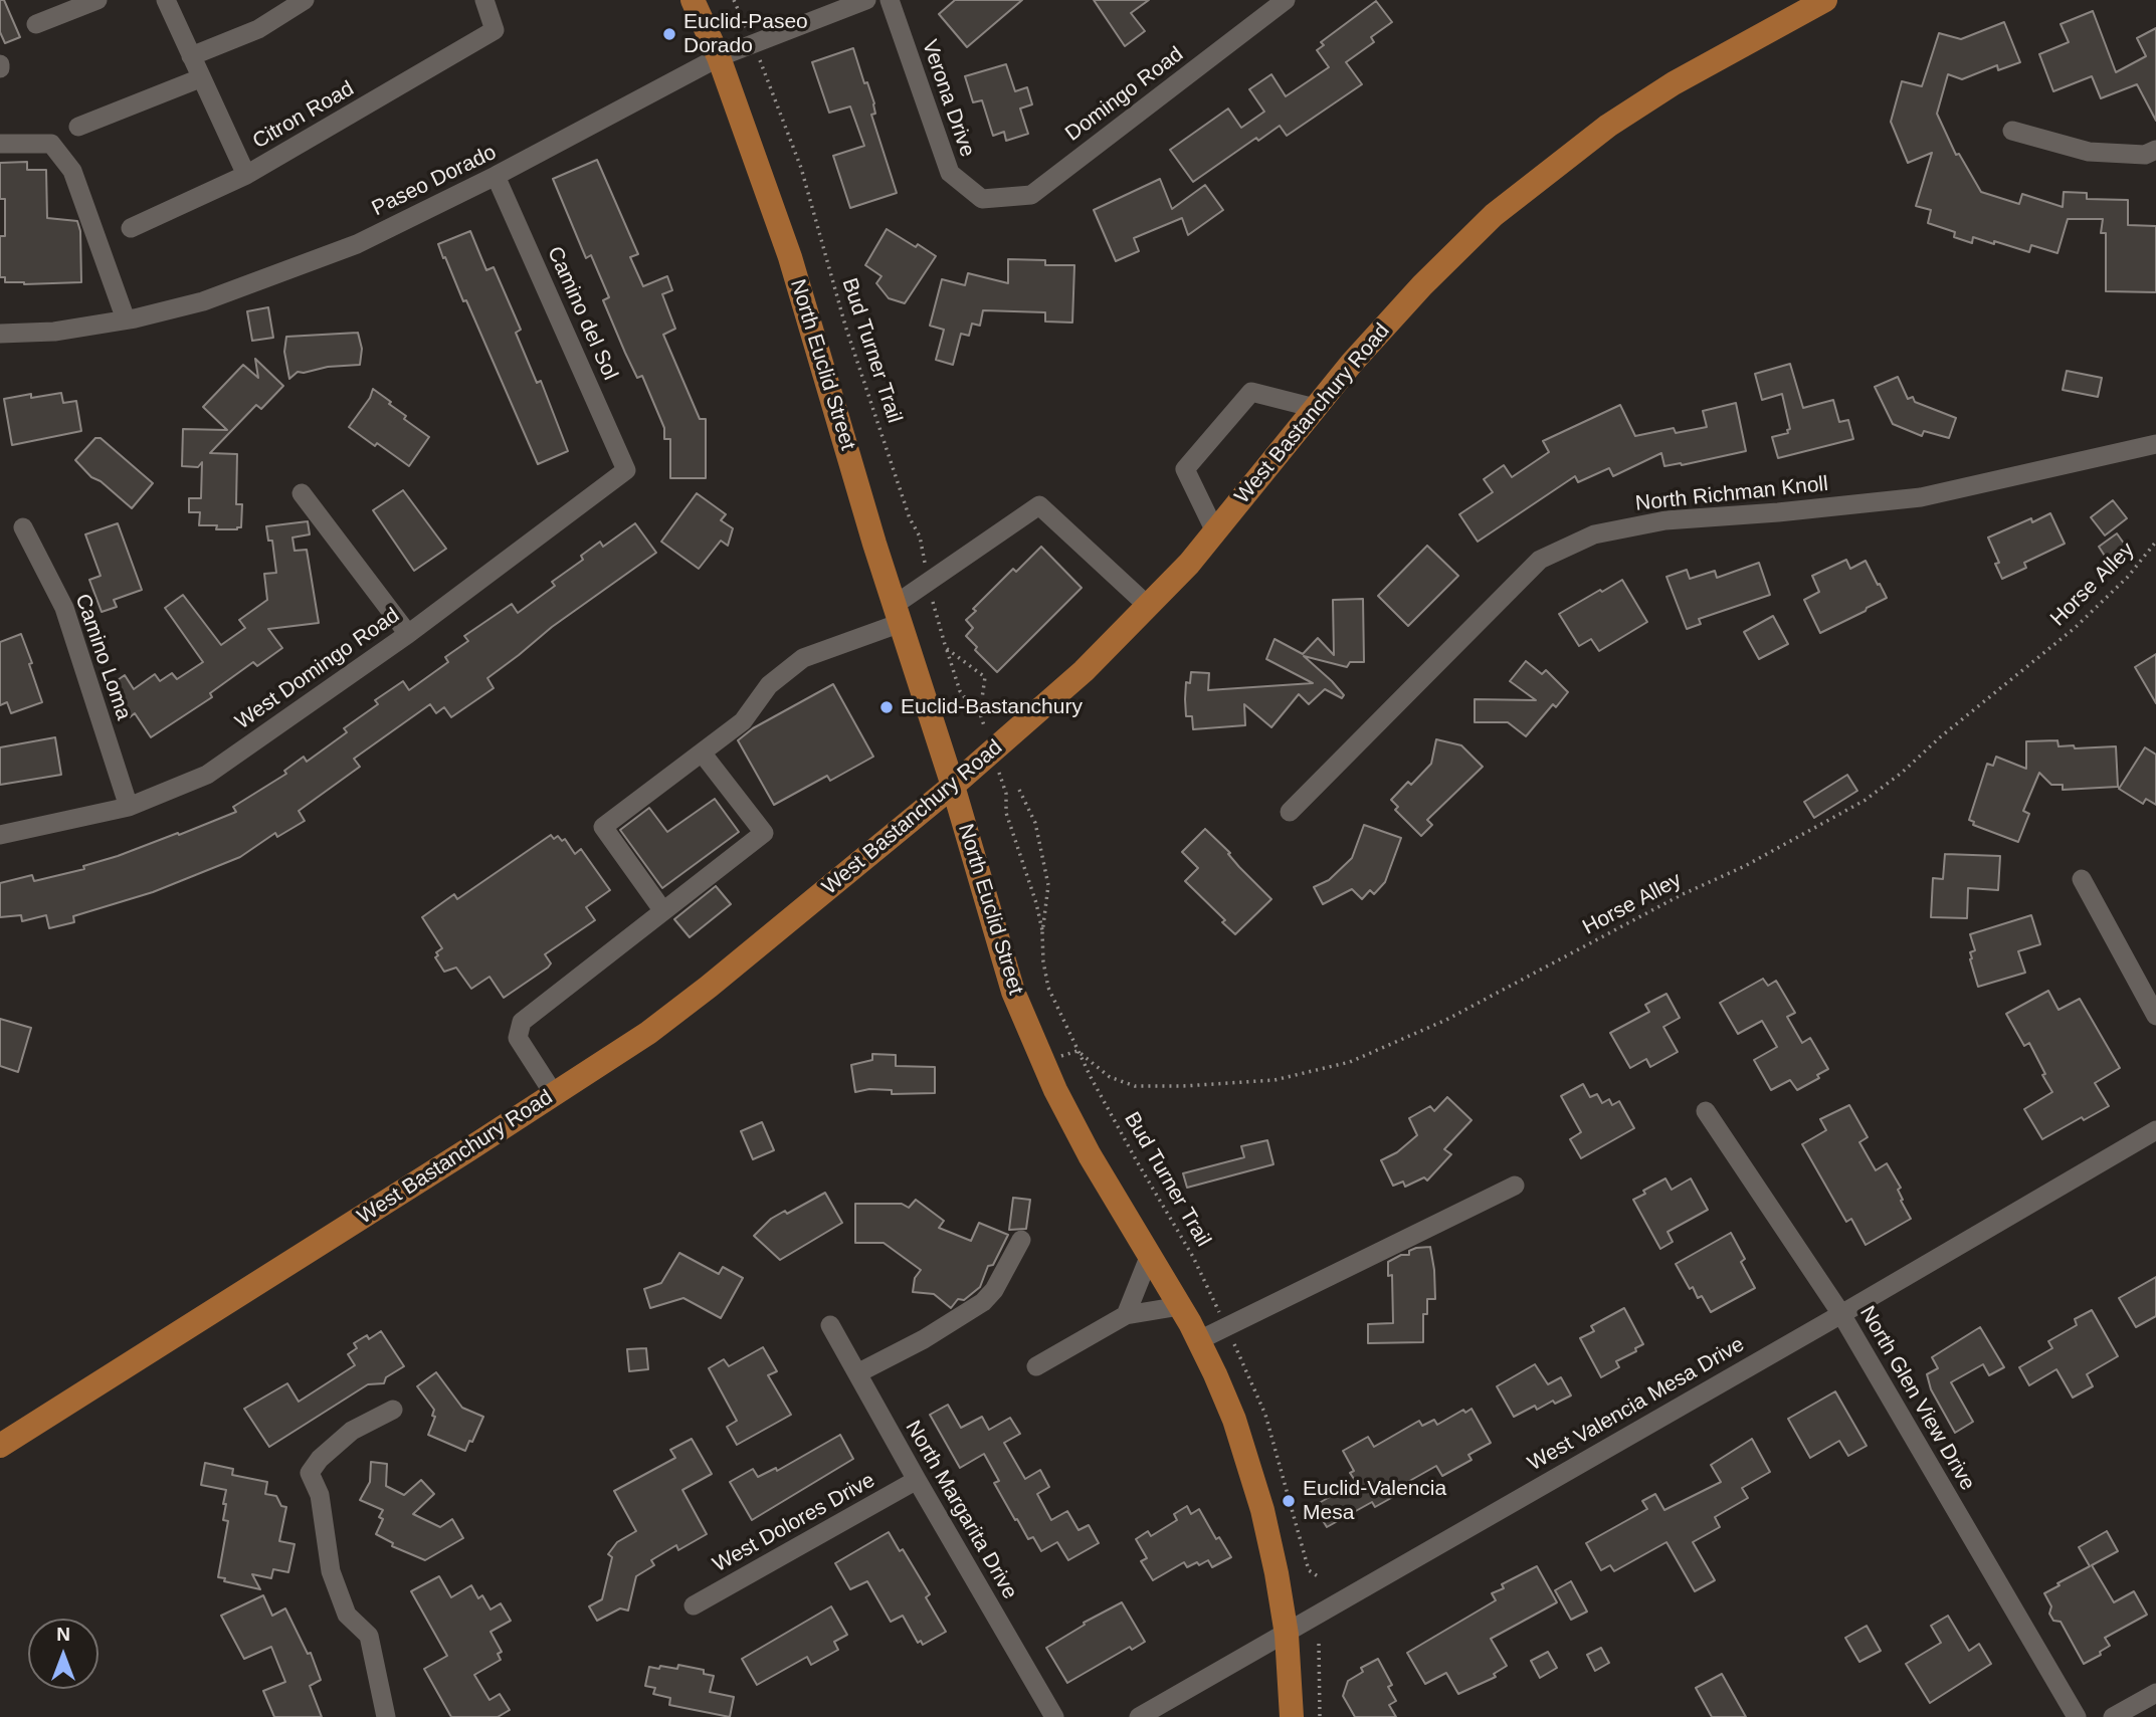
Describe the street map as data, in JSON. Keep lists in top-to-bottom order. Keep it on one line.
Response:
{"streets":{"main road":["North Euclid Street","West Bastanchury Road"],"street":["Domingo Road","Verona Drive","Citron Road","Paseo Dorado","Camino del Sol","North Richman Knoll","Camino Loma","West Domingo Road","North Glen View Drive","West Valencia Mesa Drive","North Margarita Drive","West Dolores Drive"],"path":["Bud Turner Trail","Horse Alley"]},"crossings":[["Domingo Road","Verona Drive"],["Paseo Dorado","Camino del Sol"],["Paseo Dorado","Bud Turner Trail"],["Paseo Dorado","North Euclid Street"],["Camino del Sol","West Domingo Road"],["Bud Turner Trail","West Bastanchury Road"],["Bud Turner Trail","Horse Alley"],["North Euclid Street","West Bastanchury Road"],["North Euclid Street","West Valencia Mesa Drive"],["Camino Loma","West Domingo Road"],["North Glen View Drive","West Valencia Mesa Drive"],["North Margarita Drive","West Dolores Drive"]],"places":["Euclid-Paseo Dorado","Euclid-Bastanchury","Euclid-Valencia Mesa"],"north":"top"}
